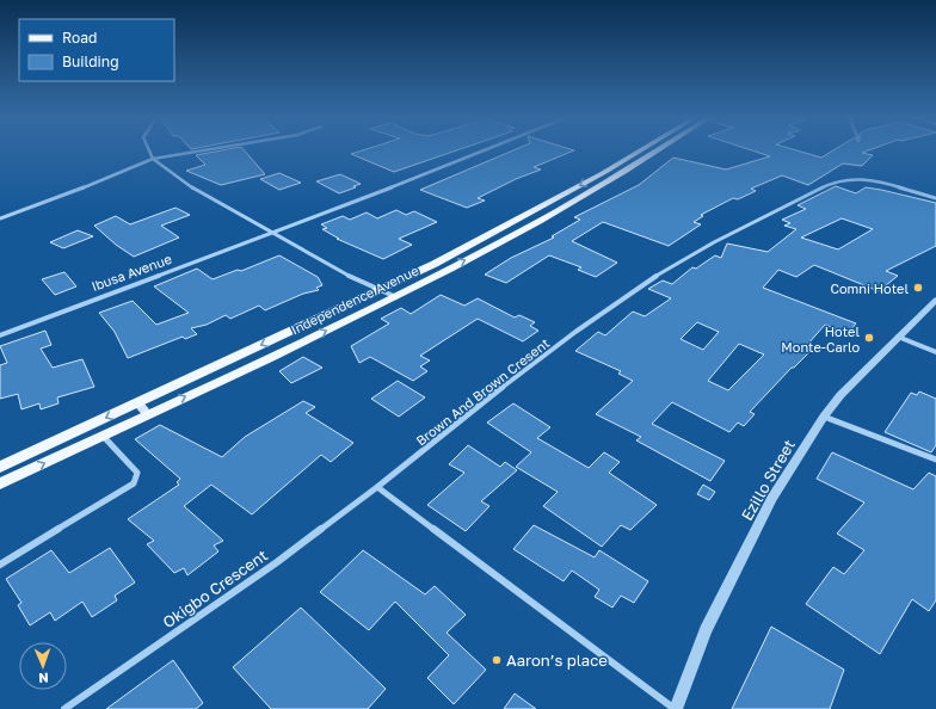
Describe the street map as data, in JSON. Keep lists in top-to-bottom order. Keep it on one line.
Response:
{"streets":{"main road":["Independence Avenue"],"street":["Ibusa Avenue","Brown And Brown Cresent","Ezillo Street","Okigbo Crescent"]},"crossings":[["Brown And Brown Cresent","Okigbo Crescent"]],"places":["Comni Hotel","Hotel Monte-Carlo","Aaron’s place"],"legend":["Road","Building"],"north":"bottom"}
